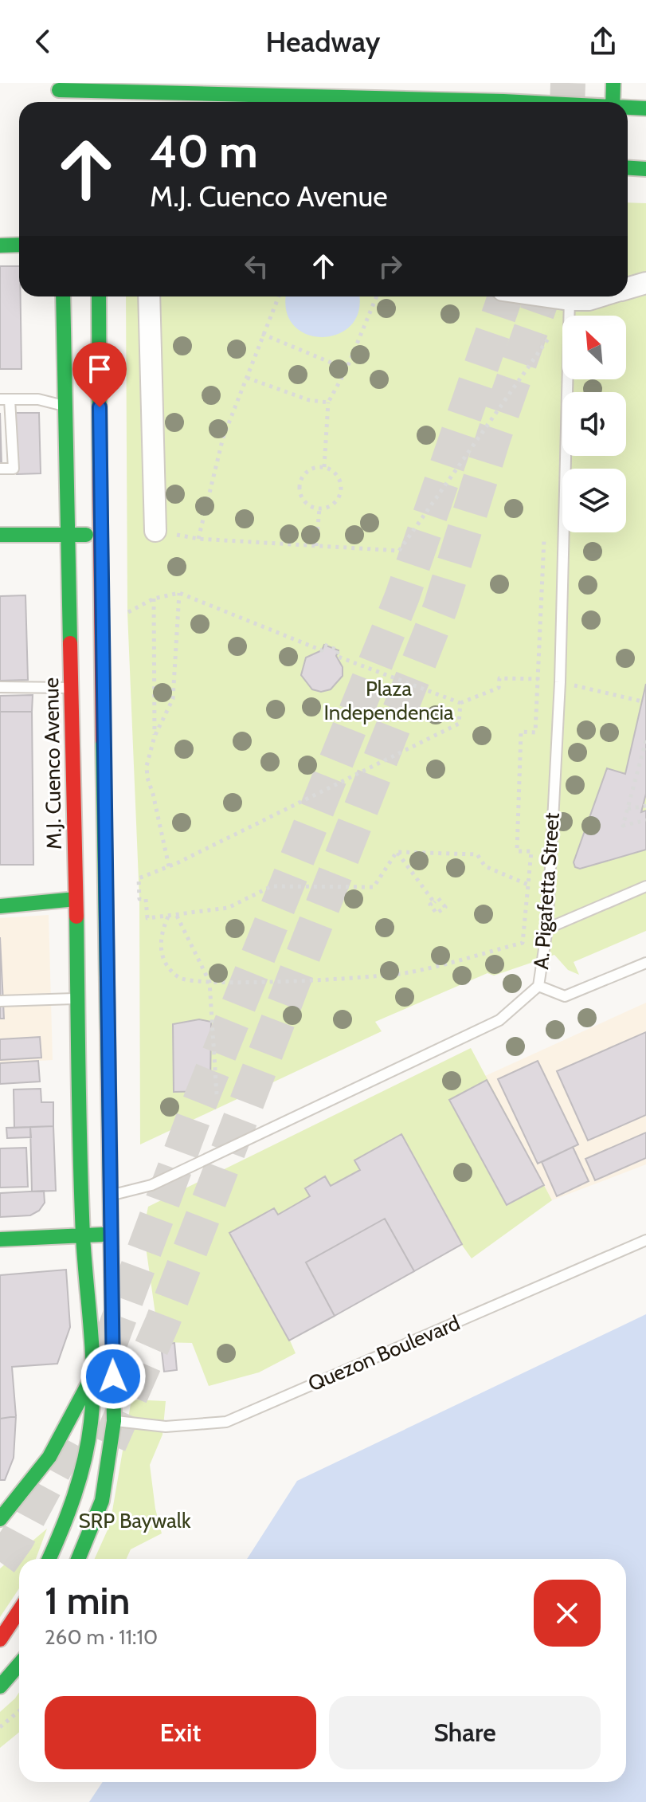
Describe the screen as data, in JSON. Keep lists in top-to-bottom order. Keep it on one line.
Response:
{"streets":{"main road":["M.J. Cuenco Avenue"],"lane":["A. Pigafetta Street","Quezon Boulevard"]},"crossings":[["M.J. Cuenco Avenue","A. Pigafetta Street"],["M.J. Cuenco Avenue","Quezon Boulevard"]],"parks":["Plaza Independencia","SRP Baywalk"],"north":"top left","page":{"header":"Headway","turn":["40 m","M.J. Cuenco Avenue"],"heading":["1 min","260 m · 11:10"],"buttons":["Exit","Share"]}}
